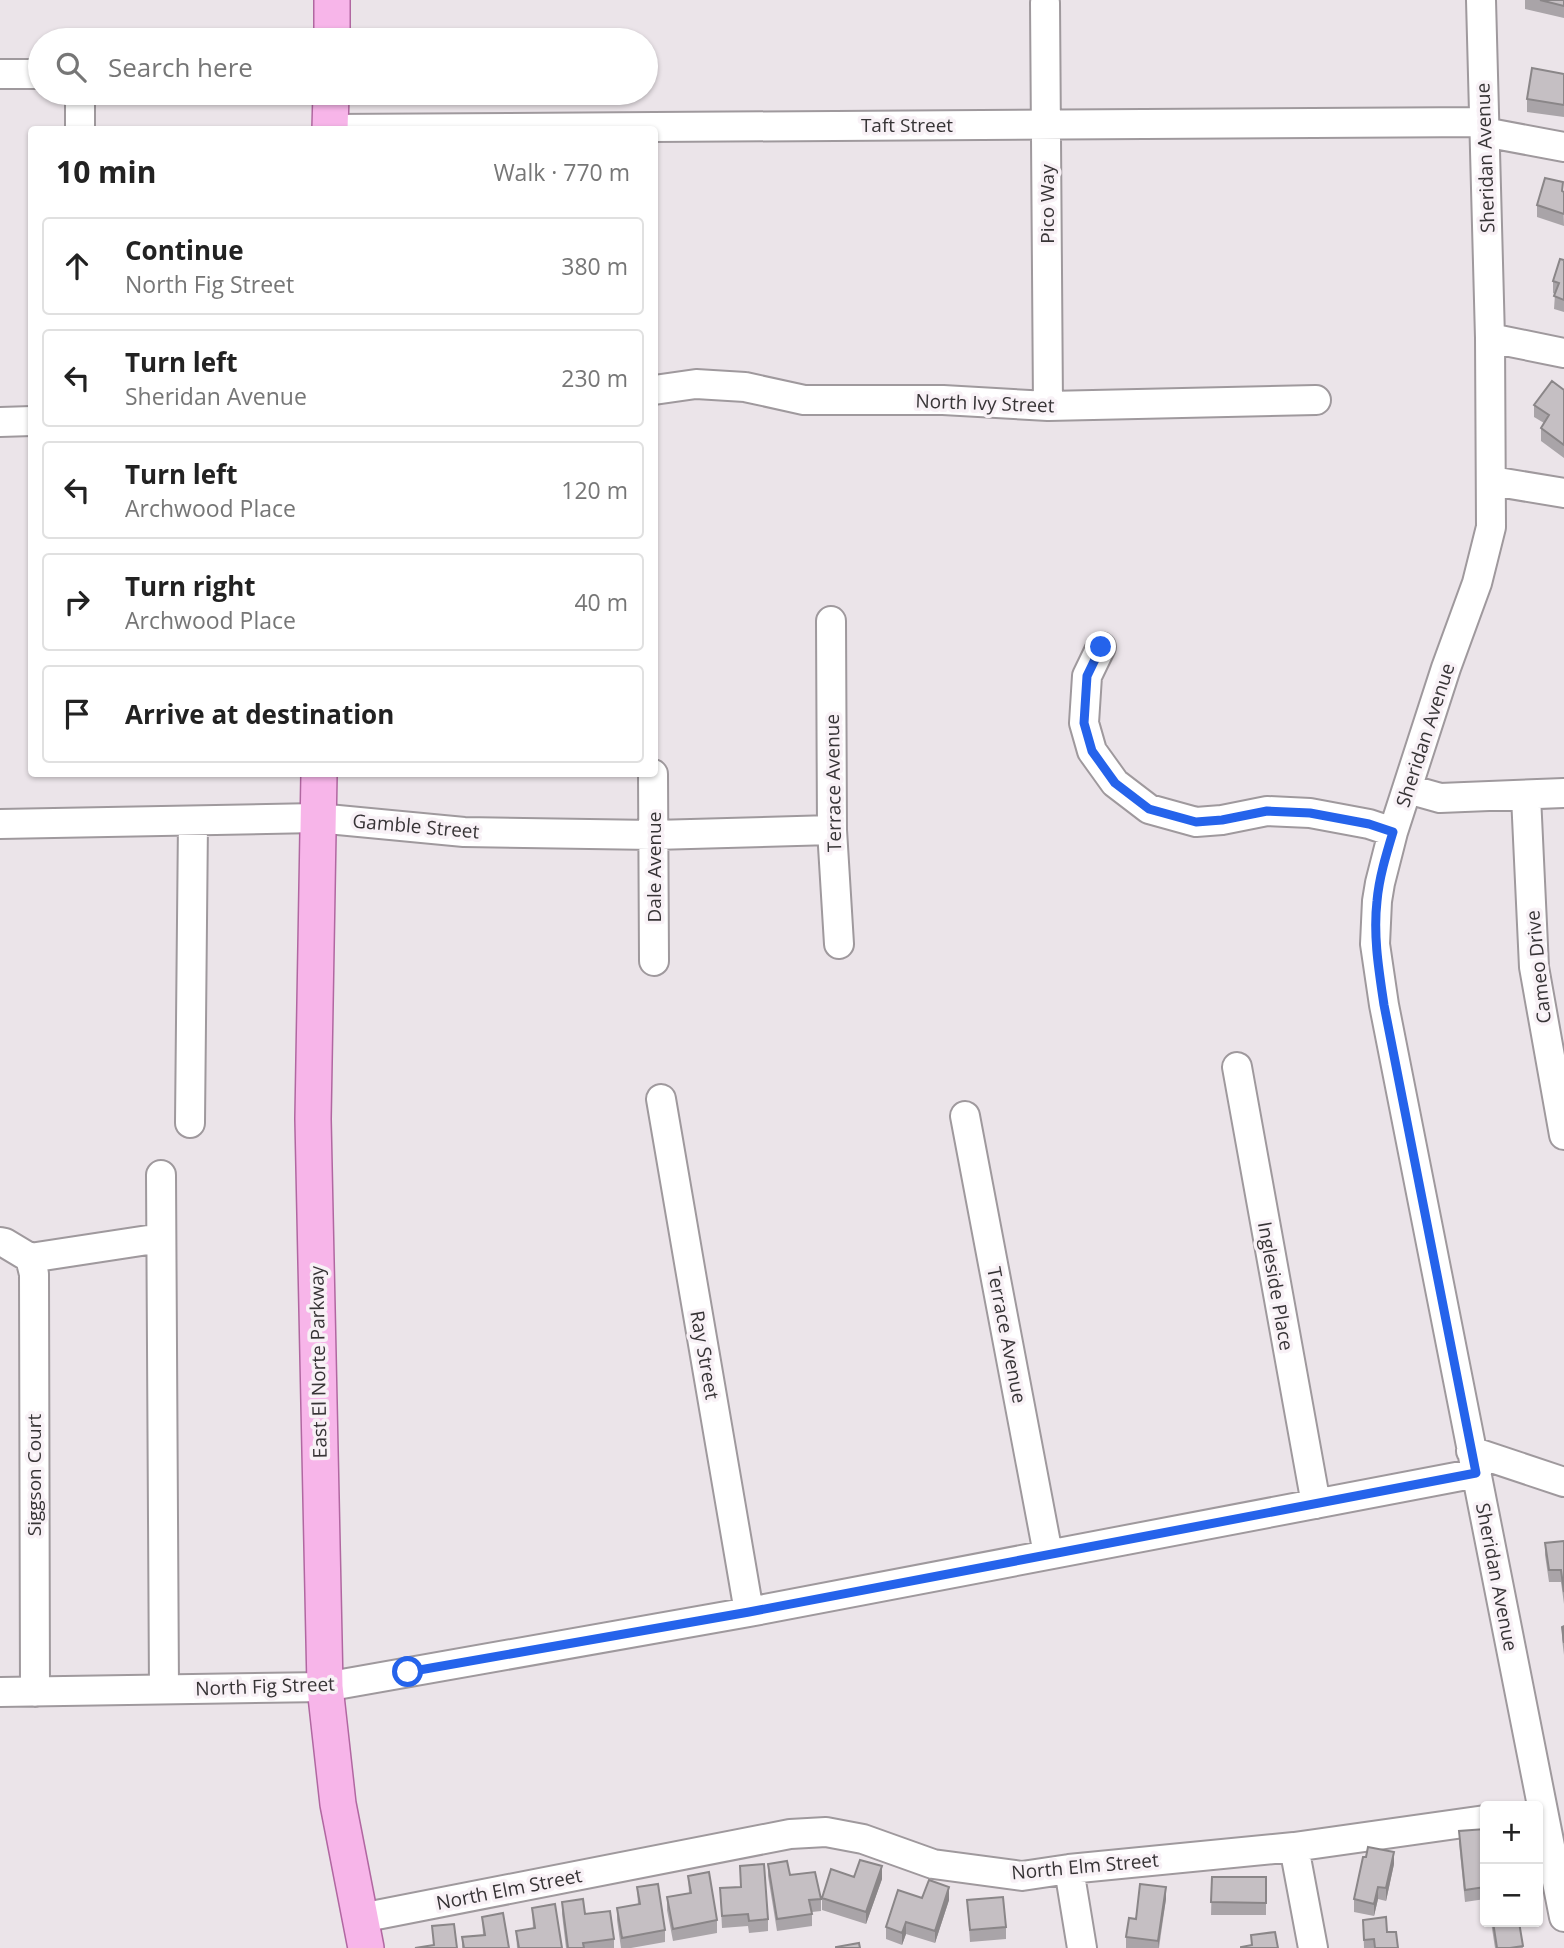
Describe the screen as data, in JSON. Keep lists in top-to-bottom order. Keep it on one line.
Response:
{"streets":{"main road":["East El Norte Parkway"],"street":["Taft Street","Sheridan Avenue","Pico Way","North Ivy Street","Terrace Avenue","Gamble Street","Dale Avenue","Cameo Drive","Ingleside Place","Ray Street","Siggson Court","North Fig Street","North Elm Street"]},"crossings":[["Taft Street","Sheridan Avenue"],["Taft Street","Pico Way"],["Sheridan Avenue","North Fig Street"],["Pico Way","North Ivy Street"],["Terrace Avenue","Gamble Street"],["Terrace Avenue","North Fig Street"],["Gamble Street","Dale Avenue"],["Gamble Street","East El Norte Parkway"],["Ingleside Place","North Fig Street"],["Ray Street","North Fig Street"],["East El Norte Parkway","North Fig Street"],["East El Norte Parkway","North Elm Street"],["Siggson Court","North Fig Street"]],"page":{"search":"Search here","heading":["10 min","Walk · 770 m"],"list":[["Continue","North Fig Street","380 m"],["Turn left","Sheridan Avenue","230 m"],["Turn left","Archwood Place","120 m"],["Turn right","Archwood Place","40 m"],"Arrive at destination"],"map_buttons":["+","−"]}}
